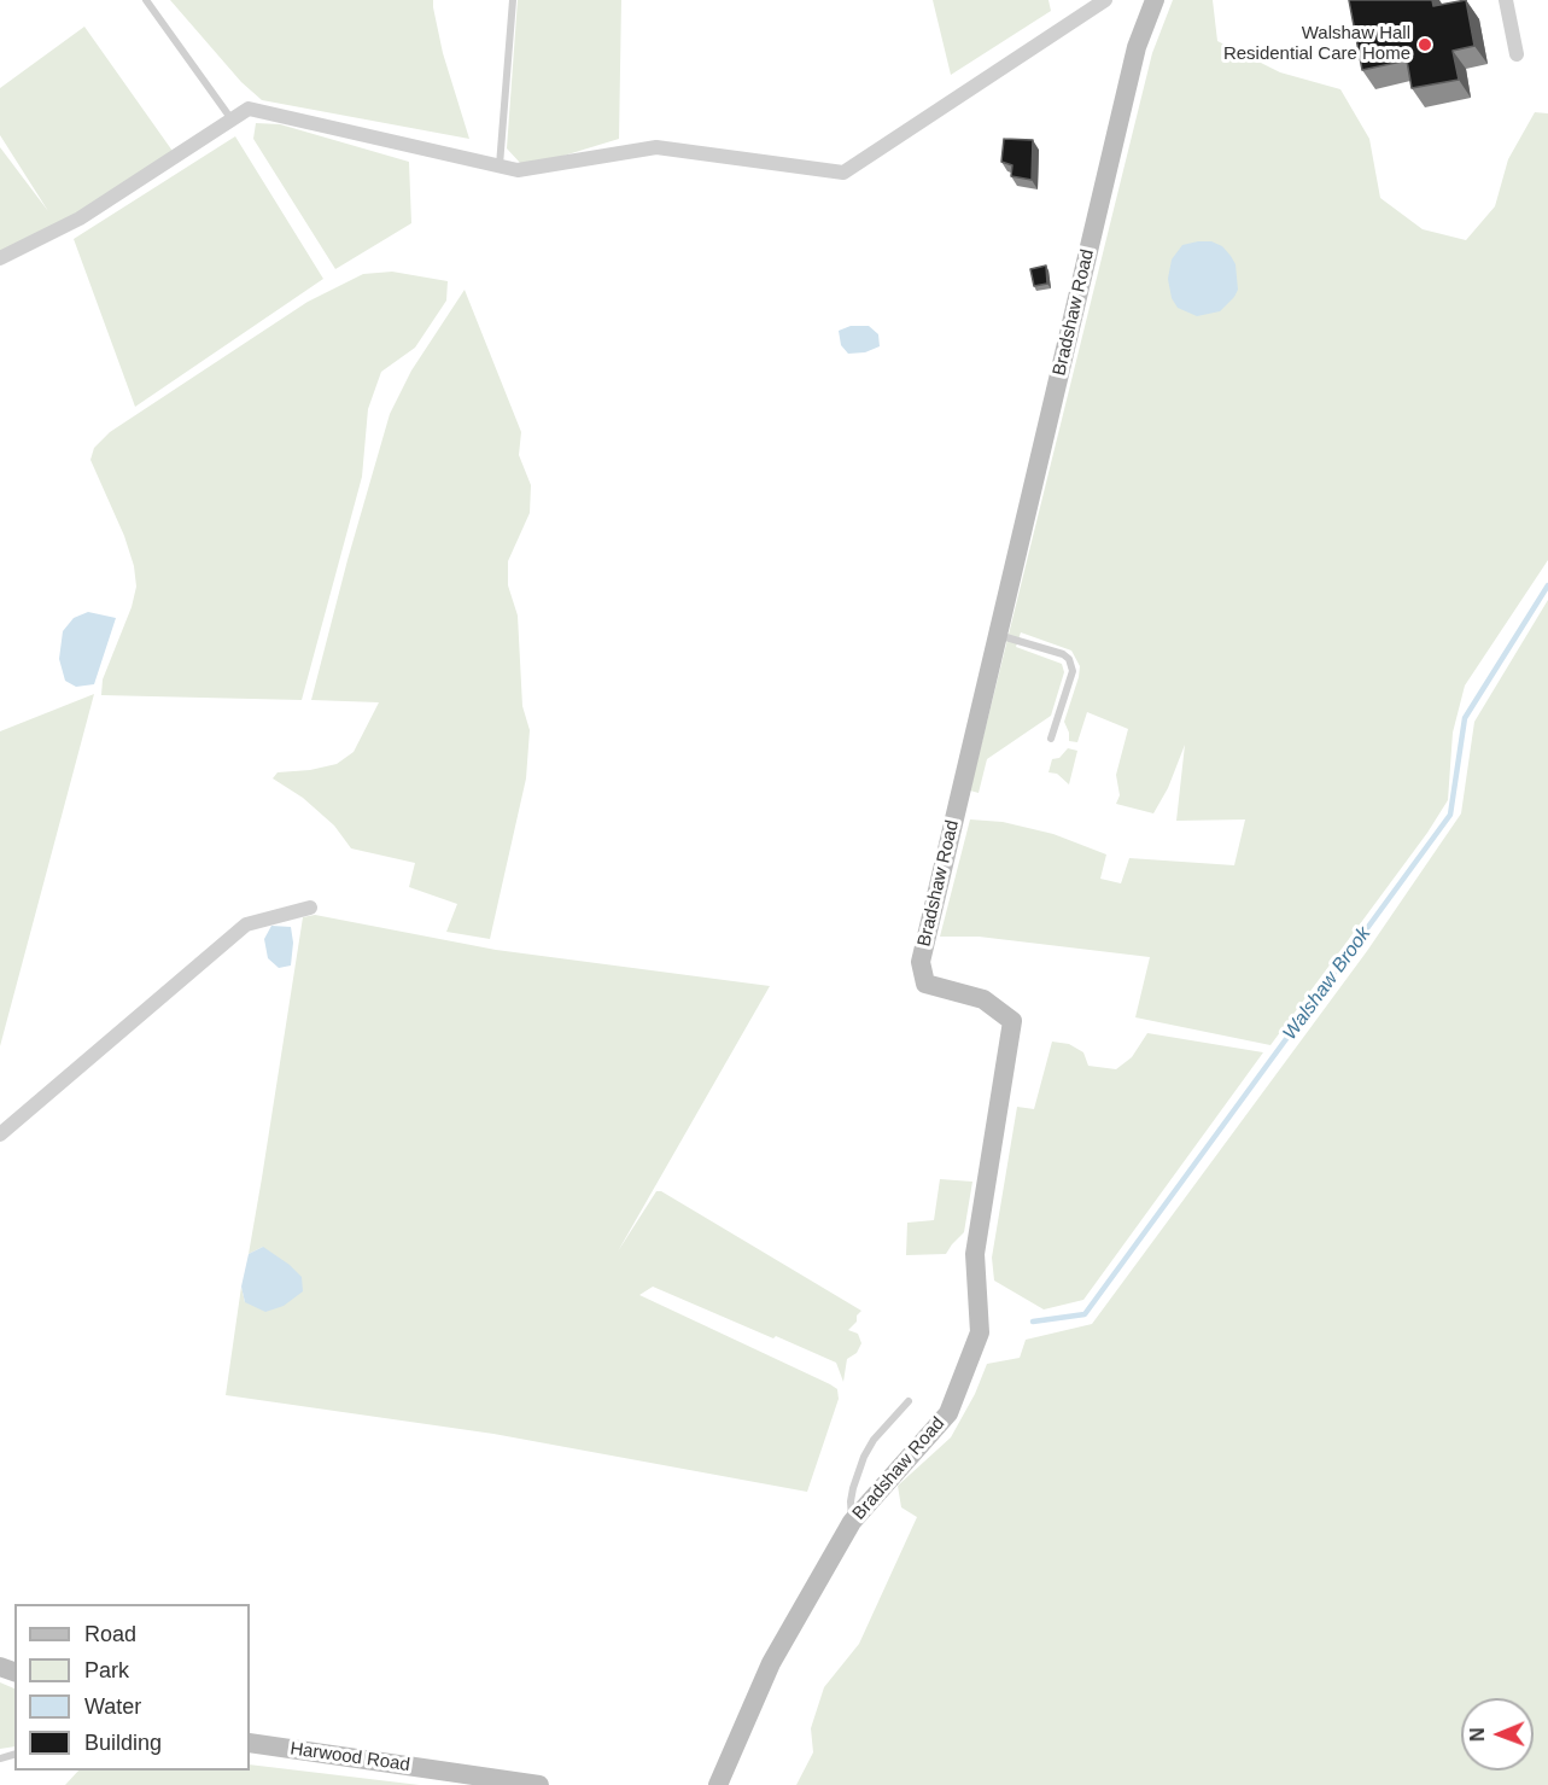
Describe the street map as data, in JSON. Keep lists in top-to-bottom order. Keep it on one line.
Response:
{"streets":{"street":["Bradshaw Road","Harwood Road"]},"water":["Walshaw Brook"],"places":["Walshaw Hall Residential Care Home"],"legend":["Road","Park","Water","Building"],"north":"left"}
